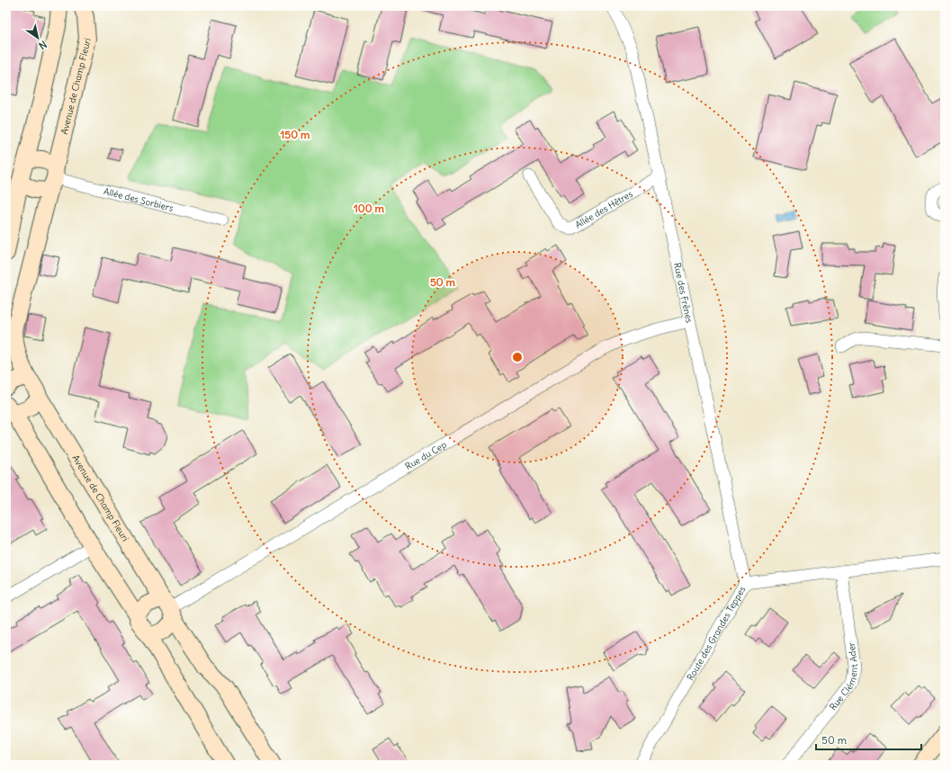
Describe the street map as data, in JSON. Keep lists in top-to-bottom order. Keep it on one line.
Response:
{"streets":{"street":["Avenue de Champ Fleuri","Allée des Sorbiers","Allée des Hêtres","Rue des Frênes","Rue du Cep","Route des Grandes Teppes","Rue Clément Ader"]},"crossings":[["Avenue de Champ Fleuri","Allée des Sorbiers"],["Avenue de Champ Fleuri","Rue du Cep"],["Allée des Hêtres","Rue des Frênes"],["Rue des Frênes","Rue du Cep"],["Rue des Frênes","Route des Grandes Teppes"],["Route des Grandes Teppes","Rue Clément Ader"]],"scale_bar":"50 m","north":"bottom right","rings":["150 m","100 m","50 m"]}
